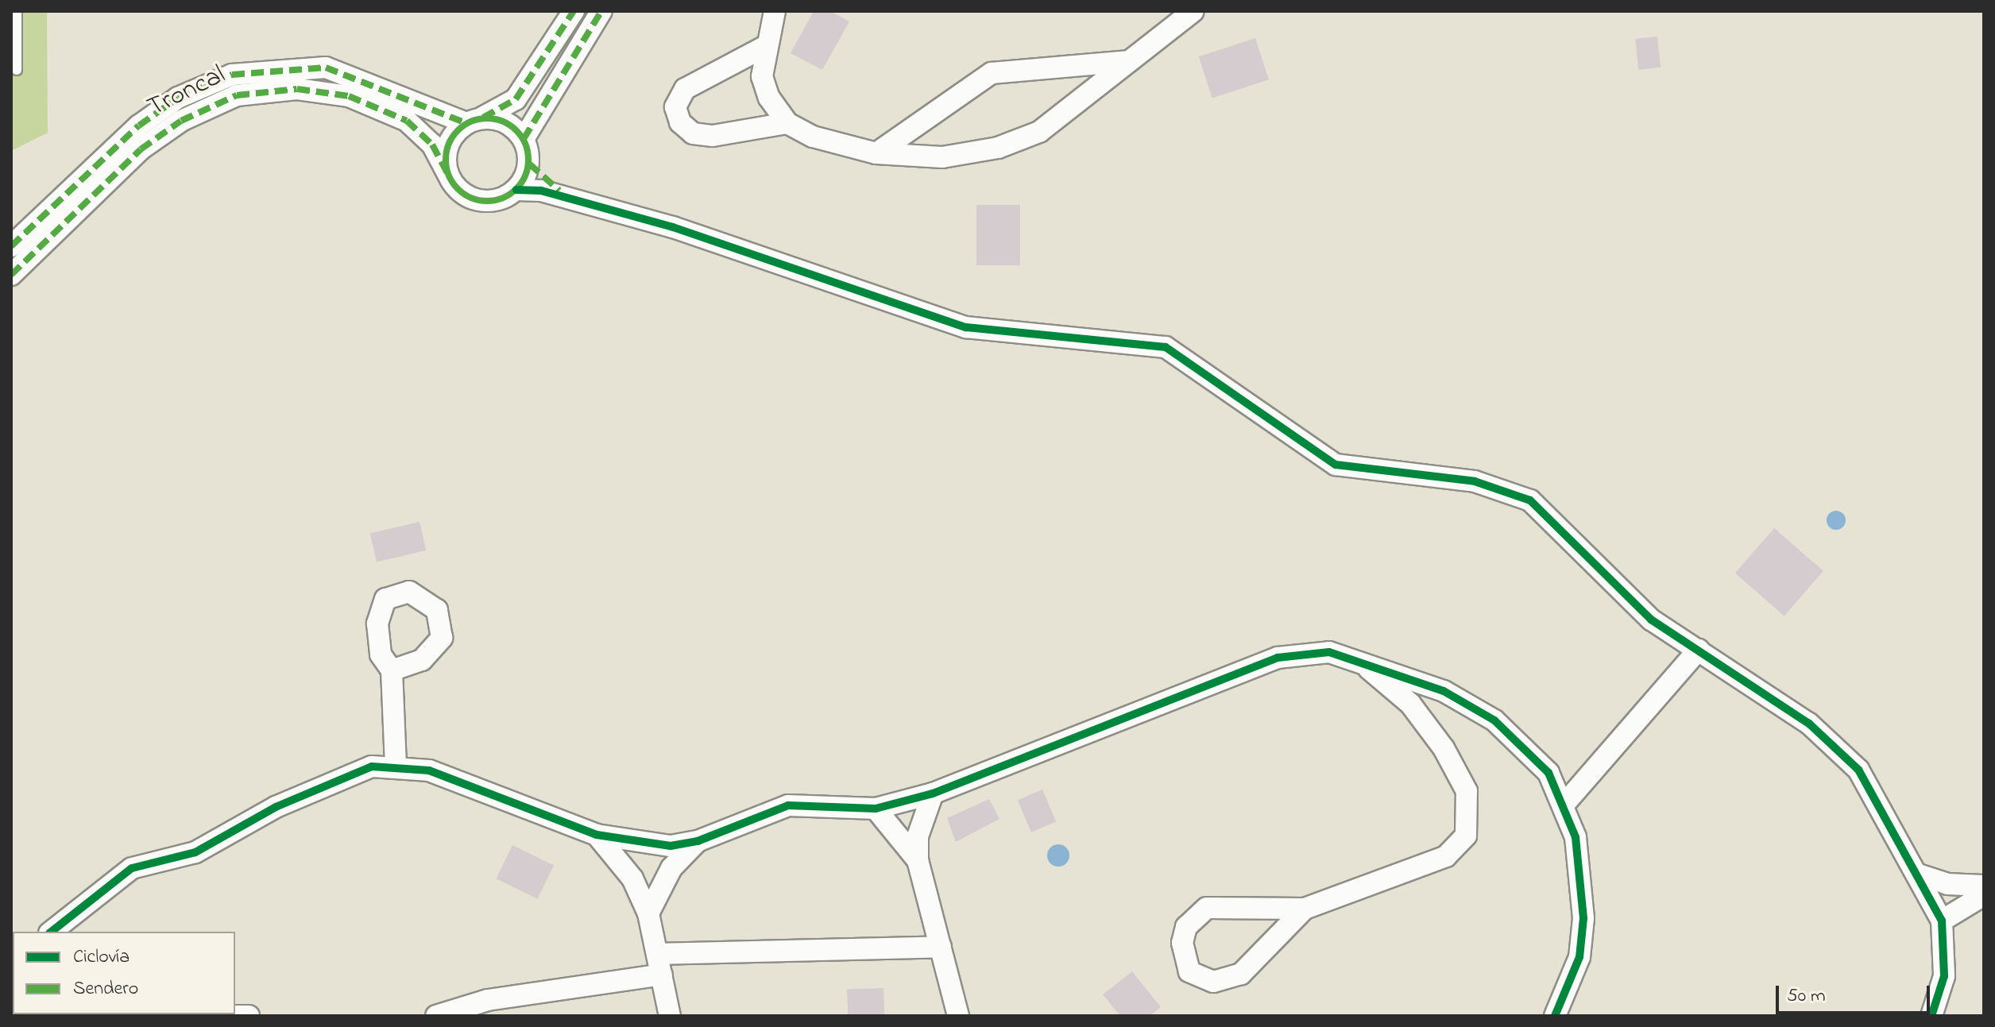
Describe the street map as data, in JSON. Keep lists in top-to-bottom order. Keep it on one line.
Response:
{"streets":{"street":["Troncal"]},"legend":["Ciclovía","Sendero"],"scale_bar":"50 m"}
